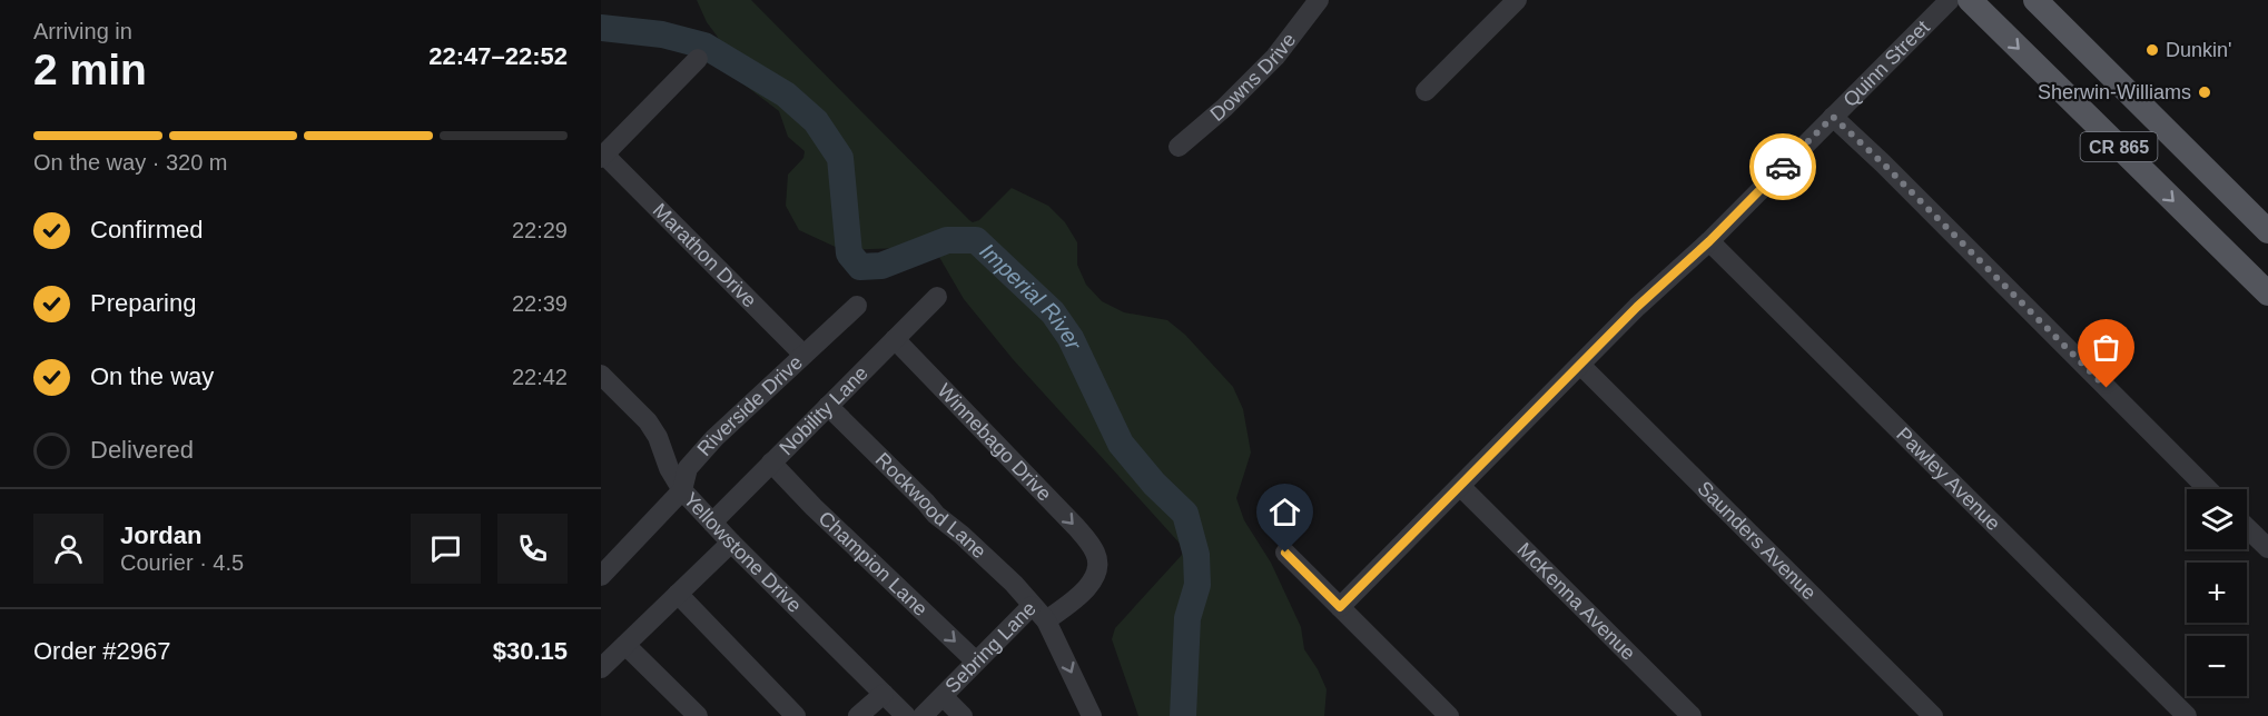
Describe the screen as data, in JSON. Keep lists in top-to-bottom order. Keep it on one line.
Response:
{"streets":{"main road":["CR 865"],"street":["Quinn Street","Downs Drive","Marathon Drive","Riverside Drive","Nobility Lane","Winnebago Drive","Pawley Avenue","Rockwood Lane","Saunders Avenue","Yellowstone Drive","Champion Lane","McKenna Avenue","Sebring Lane"]},"crossings":[["Quinn Street","Pawley Avenue"],["Quinn Street","Saunders Avenue"],["Quinn Street","McKenna Avenue"],["Marathon Drive","Riverside Drive"],["Riverside Drive","Yellowstone Drive"],["Nobility Lane","Winnebago Drive"],["Nobility Lane","Rockwood Lane"],["Nobility Lane","Yellowstone Drive"],["Nobility Lane","Champion Lane"],["Winnebago Drive","Sebring Lane"],["Rockwood Lane","Sebring Lane"],["Champion Lane","Sebring Lane"]],"one_way":["Winnebago Drive"],"water":["Imperial River"],"places":["Dunkin'","Sherwin-Williams"],"page":{"heading":["2 min","Arriving in","22:47–22:52"],"panel":["Jordan","Courier · 4.5","Order #2967","$30.15"],"bar":"On the way · 320 m","list":[["Confirmed","22:29"],["Preparing","22:39"],["On the way","22:42"],"Delivered"],"map_buttons":["+","−"]}}
